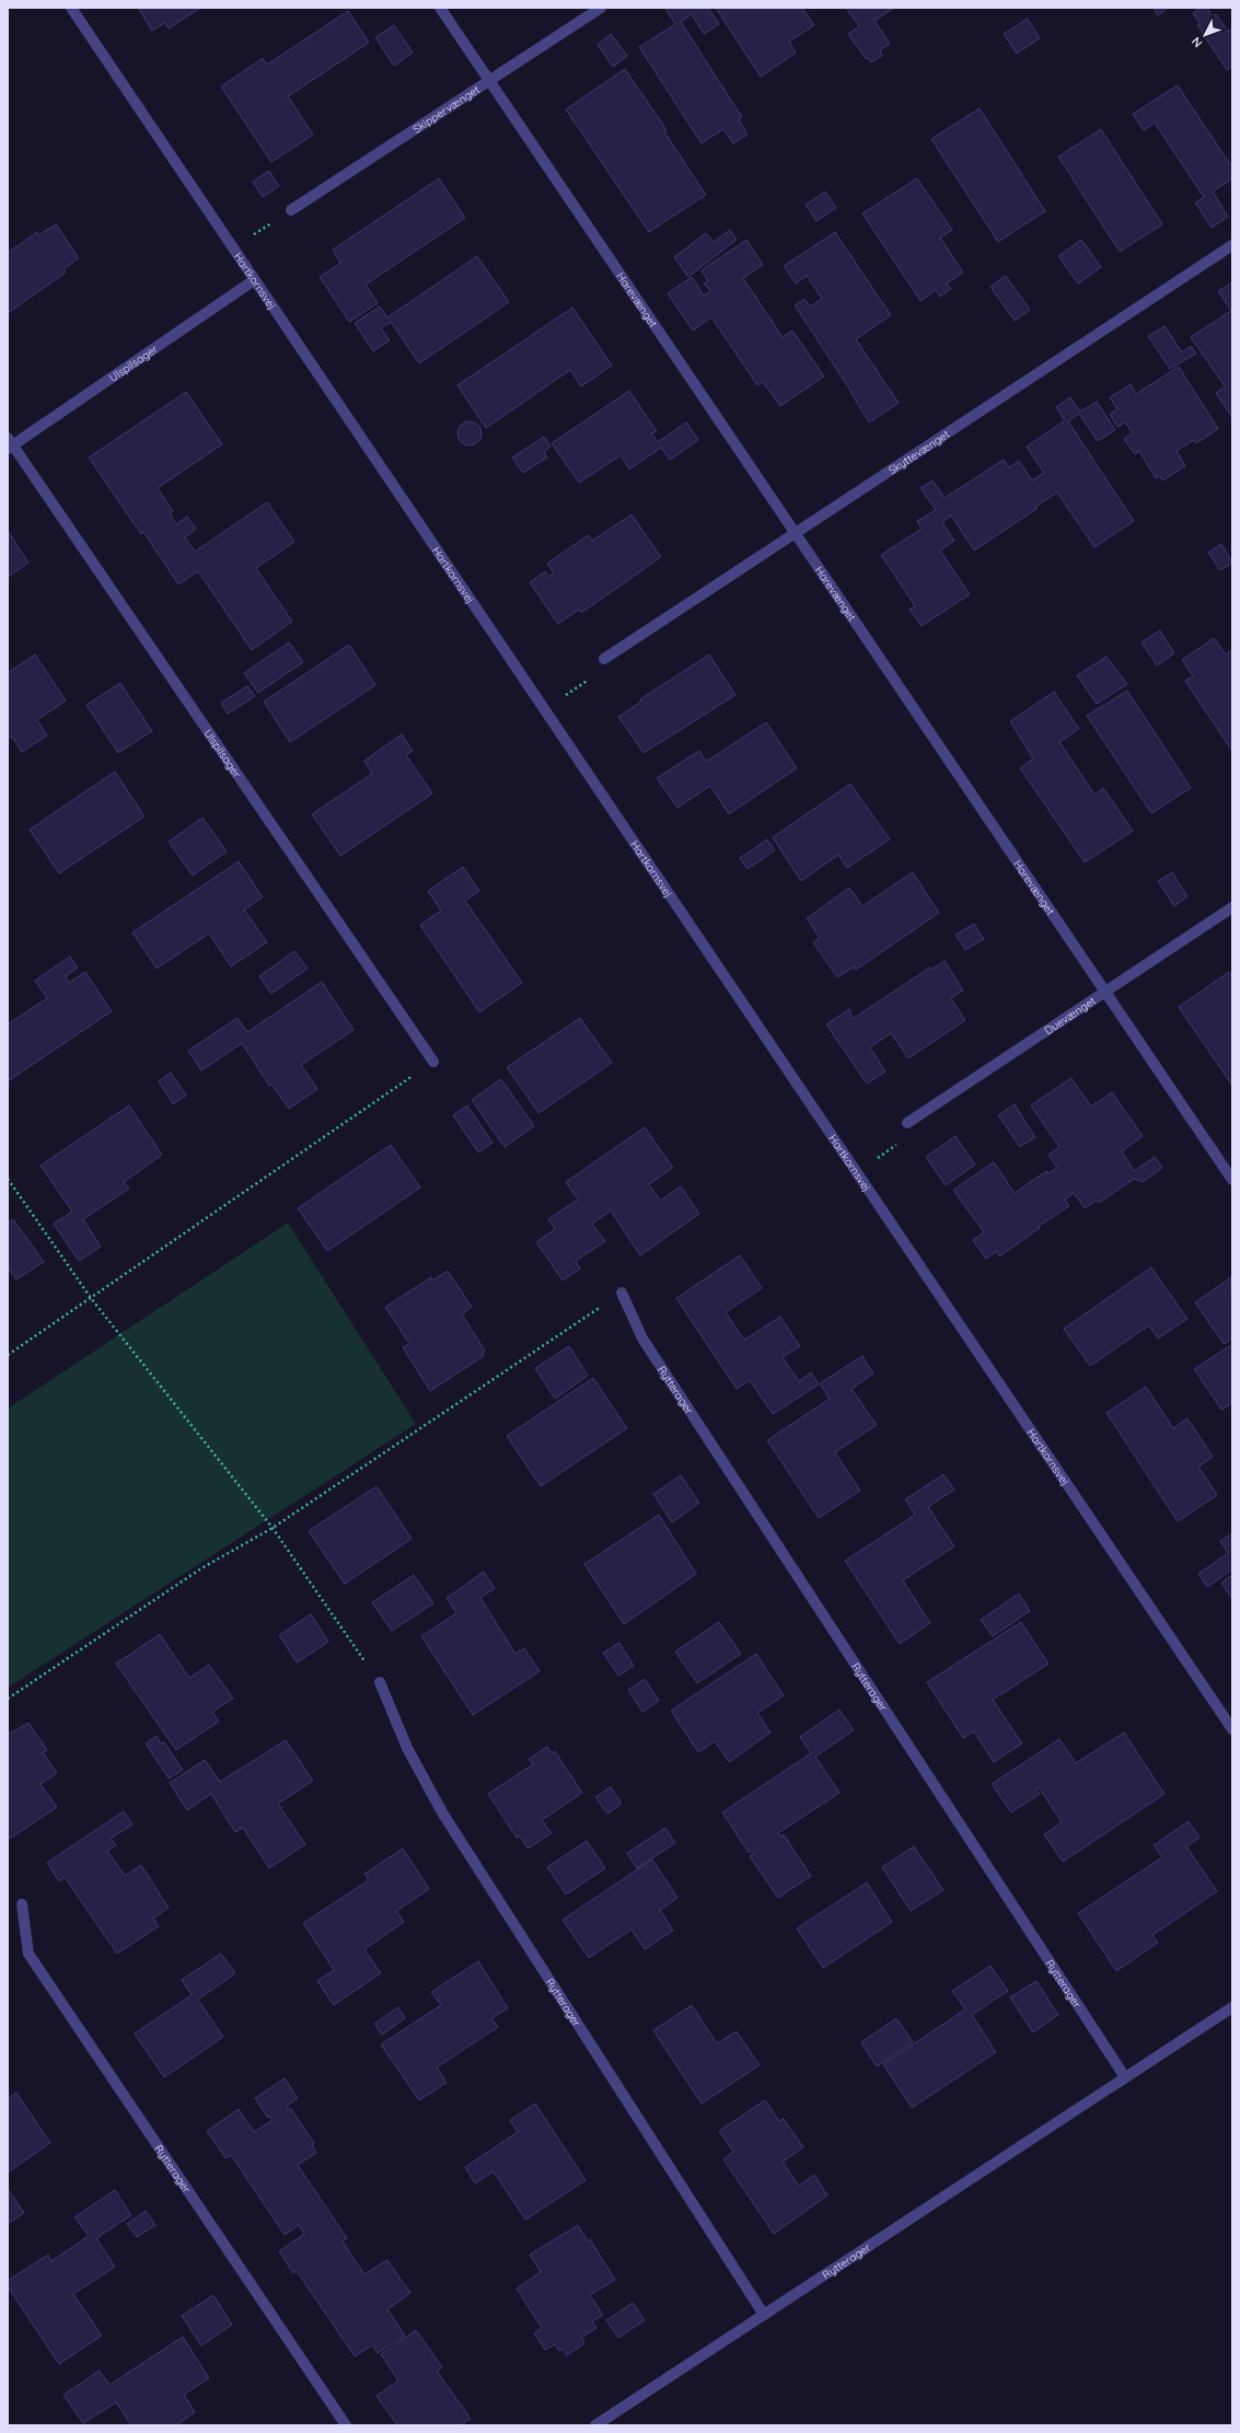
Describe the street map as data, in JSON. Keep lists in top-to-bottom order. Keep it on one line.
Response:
{"streets":{"street":["Skippervænget","Hartkornsvej","Harevænget","Ulspilsager","Skyttevænget","Duevænget","Rytterager"]},"crossings":[["Skippervænget","Harevænget"],["Hartkornsvej","Ulspilsager"],["Harevænget","Skyttevænget"],["Harevænget","Duevænget"]],"north":"bottom left"}
